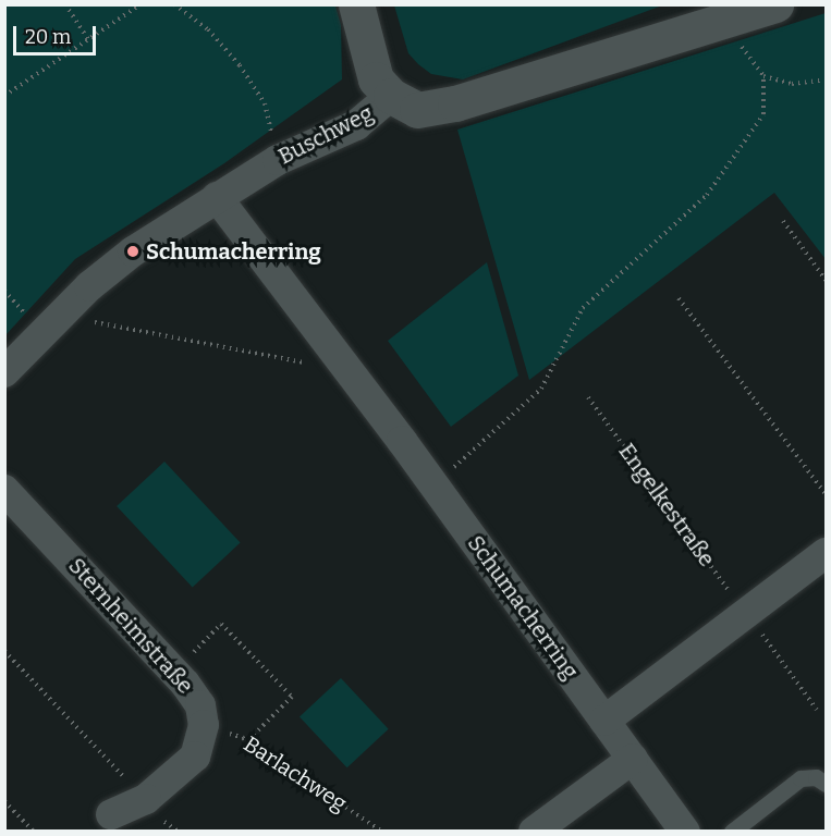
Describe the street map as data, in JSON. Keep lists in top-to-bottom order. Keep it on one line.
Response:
{"streets":{"street":["Buschweg","Schumacherring","Sternheimstraße"],"path":["Engelkestraße","Barlachweg"]},"crossings":[["Buschweg","Schumacherring"],["Sternheimstraße","Barlachweg"]],"places":["Schumacherring"],"scale_bar":"20 m"}
